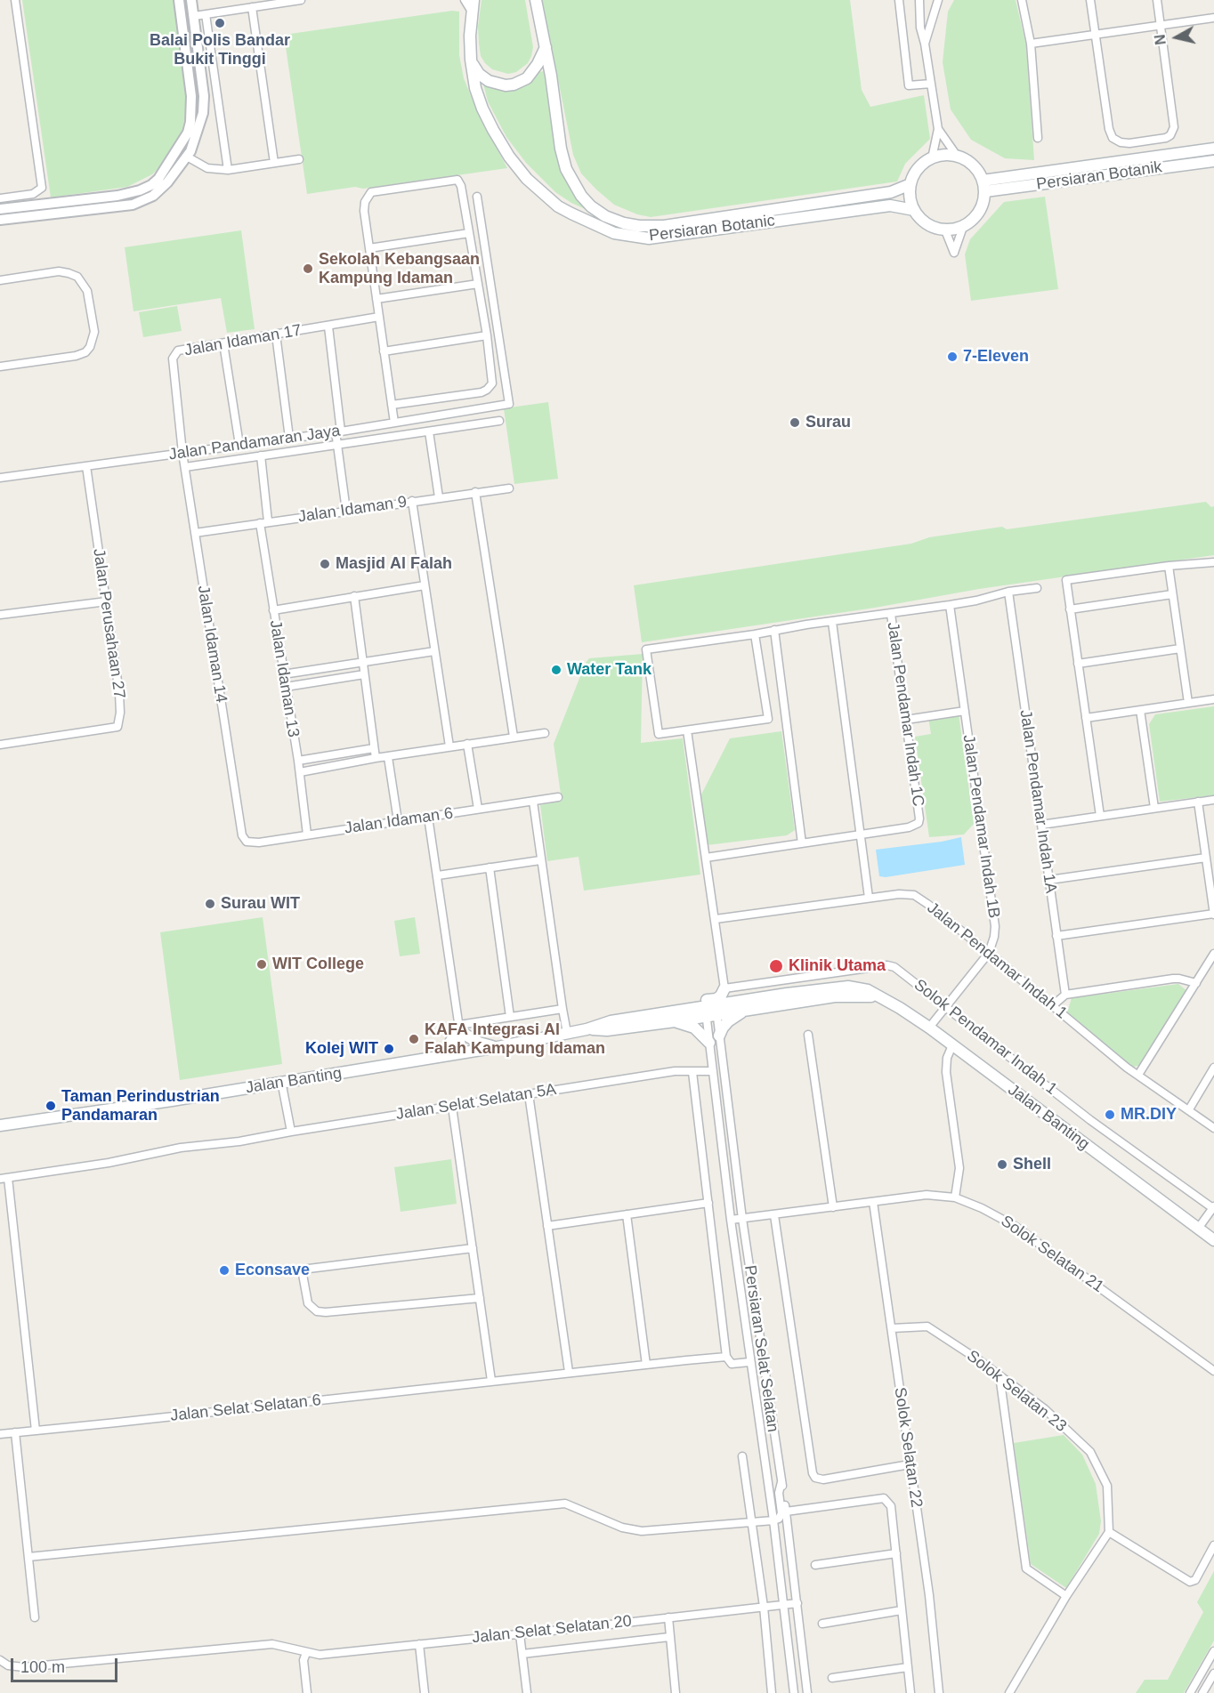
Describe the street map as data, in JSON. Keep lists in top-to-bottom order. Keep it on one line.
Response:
{"streets":{"main road":["Persiaran Botanik","Persiaran Botanic","Jalan Banting"],"street":["Jalan Idaman 17","Jalan Pandamaran Jaya","Jalan Idaman 9","Jalan Perusahaan 27","Jalan Idaman 14","Jalan Idaman 13","Jalan Pendamar Indah 1C","Jalan Pendamar Indah 1A","Jalan Idaman 6","Jalan Pendamar Indah 1B","Jalan Pendamar Indah 1","Solok Pendamar Indah 1","Jalan Selat Selatan 5A","Solok Selatan 21","Persiaran Selat Selatan","Solok Selatan 23","Jalan Selat Selatan 6","Solok Selatan 22","Jalan Selat Selatan 20"]},"crossings":[["Persiaran Botanik","Persiaran Botanic"],["Jalan Idaman 17","Jalan Pandamaran Jaya"],["Jalan Idaman 17","Jalan Idaman 14"],["Jalan Pandamaran Jaya","Jalan Perusahaan 27"],["Jalan Pandamaran Jaya","Jalan Idaman 14"],["Jalan Pandamaran Jaya","Jalan Idaman 13"],["Jalan Idaman 9","Jalan Idaman 14"],["Jalan Idaman 9","Jalan Idaman 13"],["Jalan Idaman 14","Jalan Idaman 6"],["Jalan Idaman 13","Jalan Idaman 6"],["Jalan Pendamar Indah 1B","Jalan Pendamar Indah 1"],["Jalan Pendamar Indah 1B","Solok Pendamar Indah 1"],["Jalan Pendamar Indah 1B","Jalan Banting"],["Jalan Banting","Persiaran Selat Selatan"],["Jalan Selat Selatan 5A","Persiaran Selat Selatan"],["Solok Selatan 21","Persiaran Selat Selatan"],["Solok Selatan 21","Solok Selatan 22"],["Persiaran Selat Selatan","Jalan Selat Selatan 20"],["Solok Selatan 23","Solok Selatan 22"]],"places":["Balai Polis Bandar Bukit Tinggi","Sekolah Kebangsaan Kampung Idaman","7-Eleven","Surau","Masjid Al Falah","Water Tank","Surau WIT","WIT College","Klinik Utama","KAFA Integrasi Al Falah Kampung Idaman","Kolej WIT","Taman Perindustrian Pandamaran","MR.DIY","Shell","Econsave"],"scale_bar":"100 m","north":"left"}
